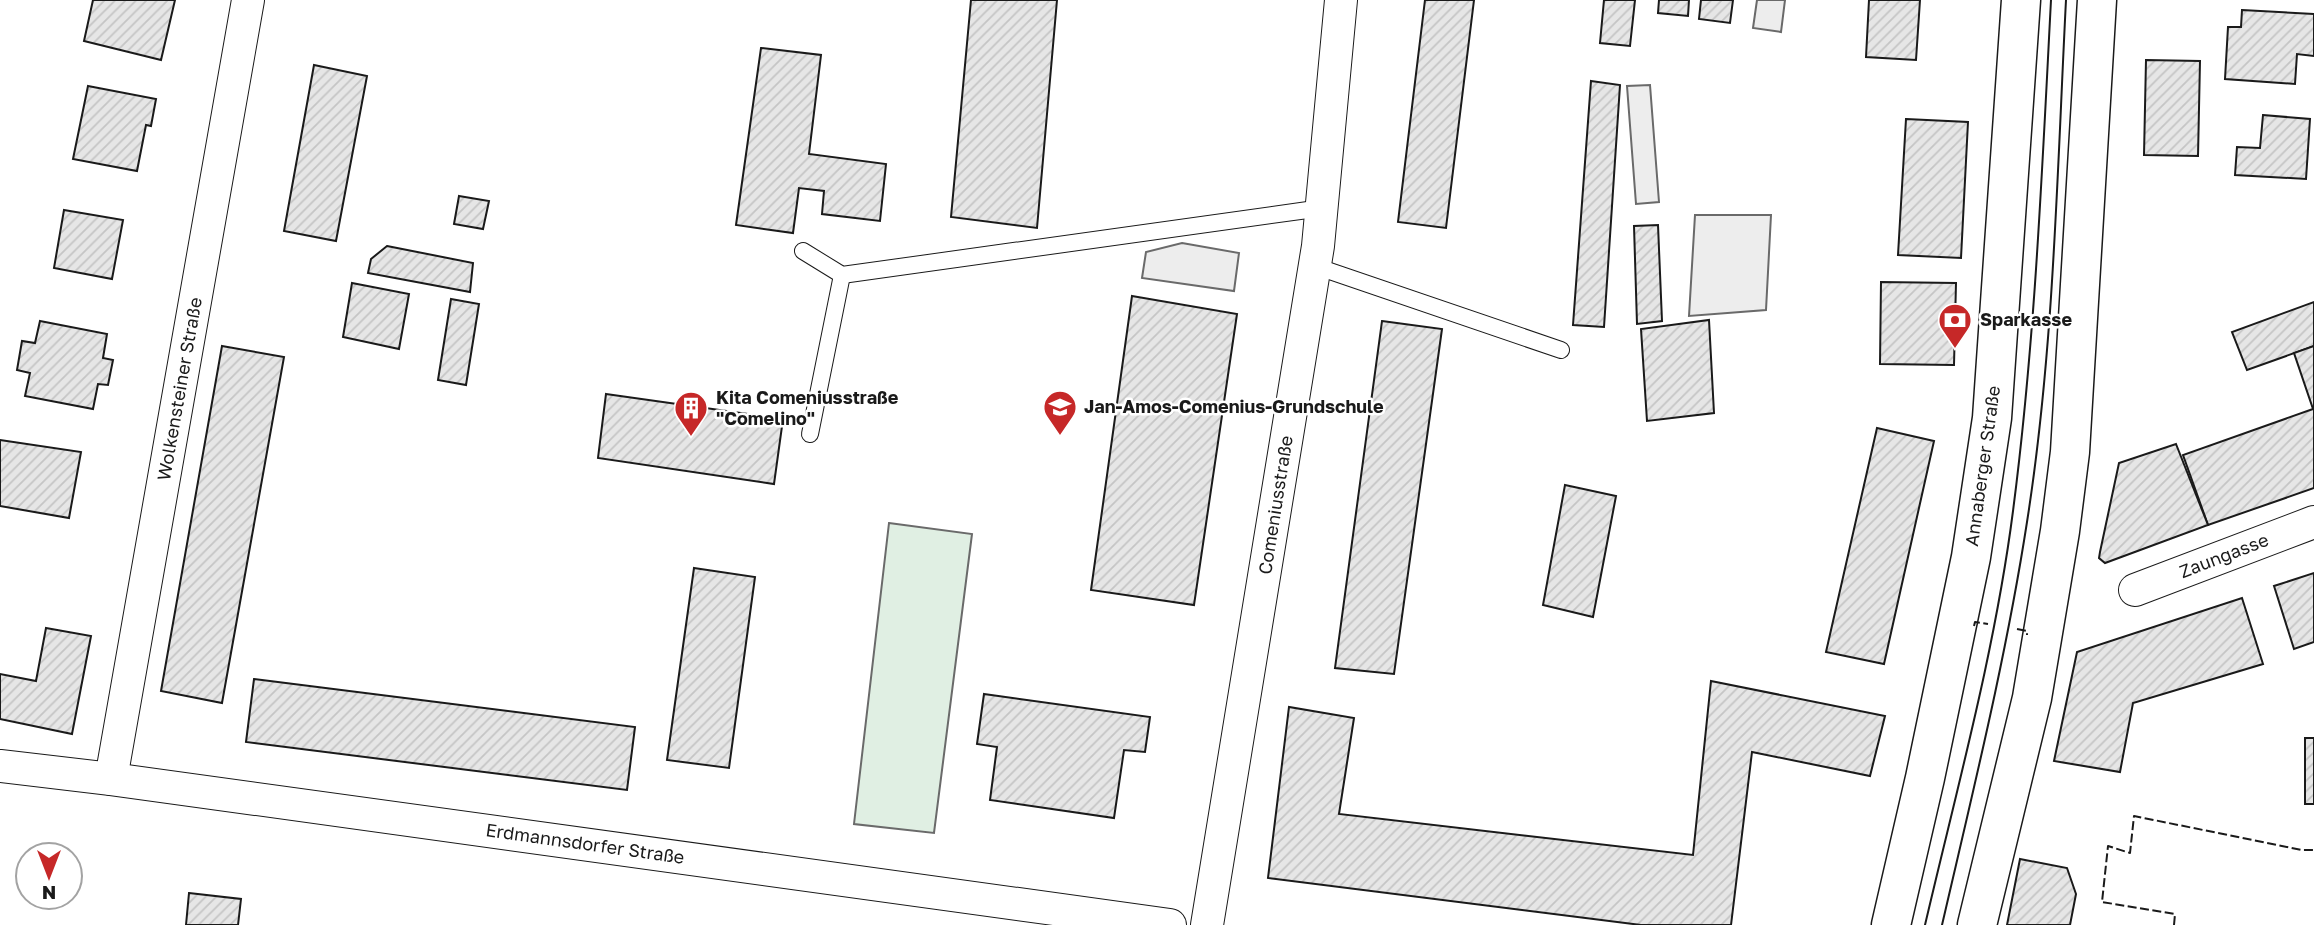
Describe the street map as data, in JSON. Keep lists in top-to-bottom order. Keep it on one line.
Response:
{"streets":{"main road":["Annaberger Straße"],"street":["Wolkensteiner Straße","Comeniusstraße","Zaungasse","Erdmannsdorfer Straße"]},"crossings":[["Wolkensteiner Straße","Erdmannsdorfer Straße"]],"places":{"bank":["Sparkasse"],"school or university":["Jan-Amos-Comenius-Grundschule"],"building":["Kita Comeniusstraße \"Comelino\""]},"north":"bottom"}
